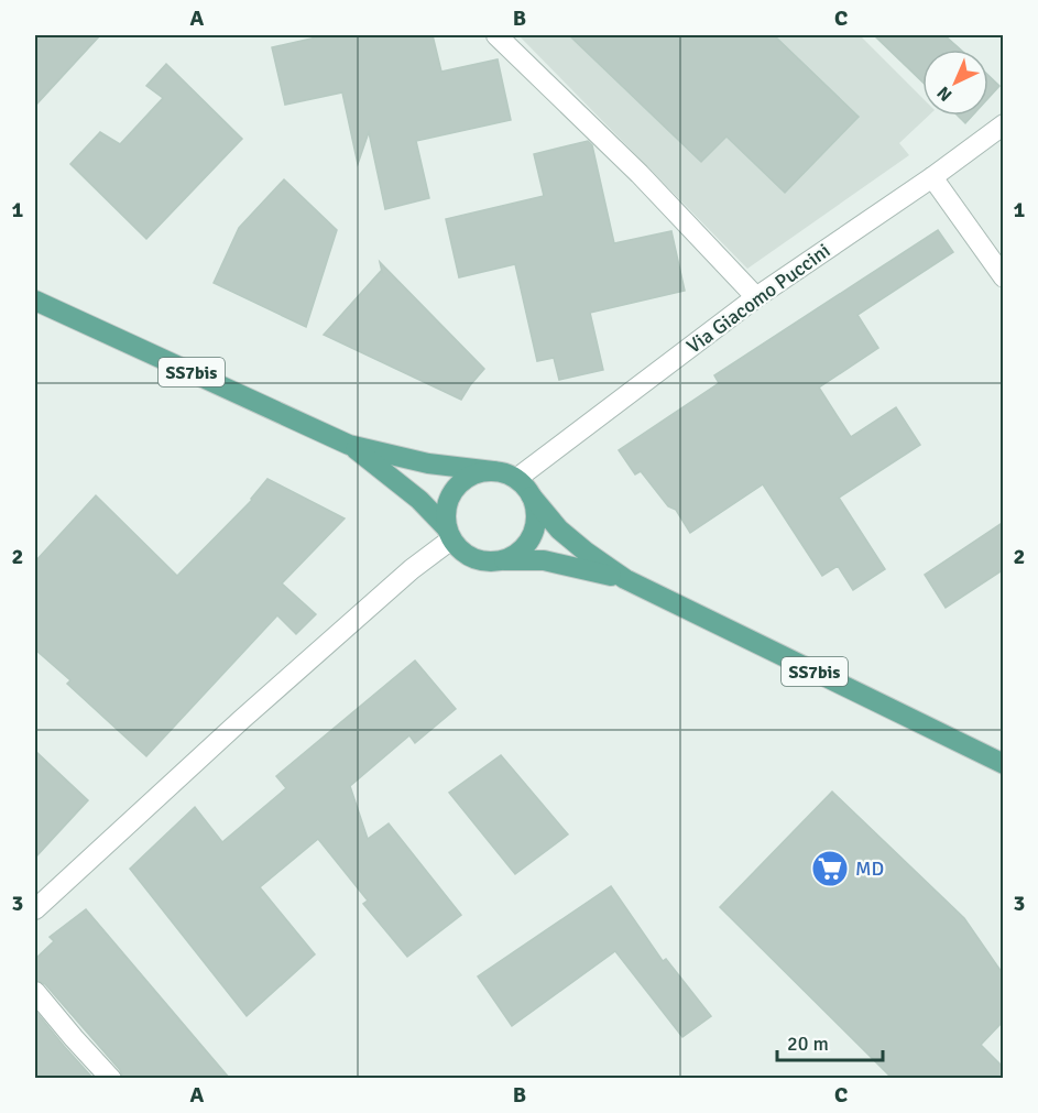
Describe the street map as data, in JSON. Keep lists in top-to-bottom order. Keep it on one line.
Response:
{"streets":{"main road":["SS7bis"],"street":["Via Giacomo Puccini"]},"crossings":[["Via Giacomo Puccini","SS7bis"]],"places":{"supermarket":["MD"]},"scale_bar":"20 m","north":"bottom left","grid":{"columns":["A","B","C"],"rows":["1","2","3"]}}
